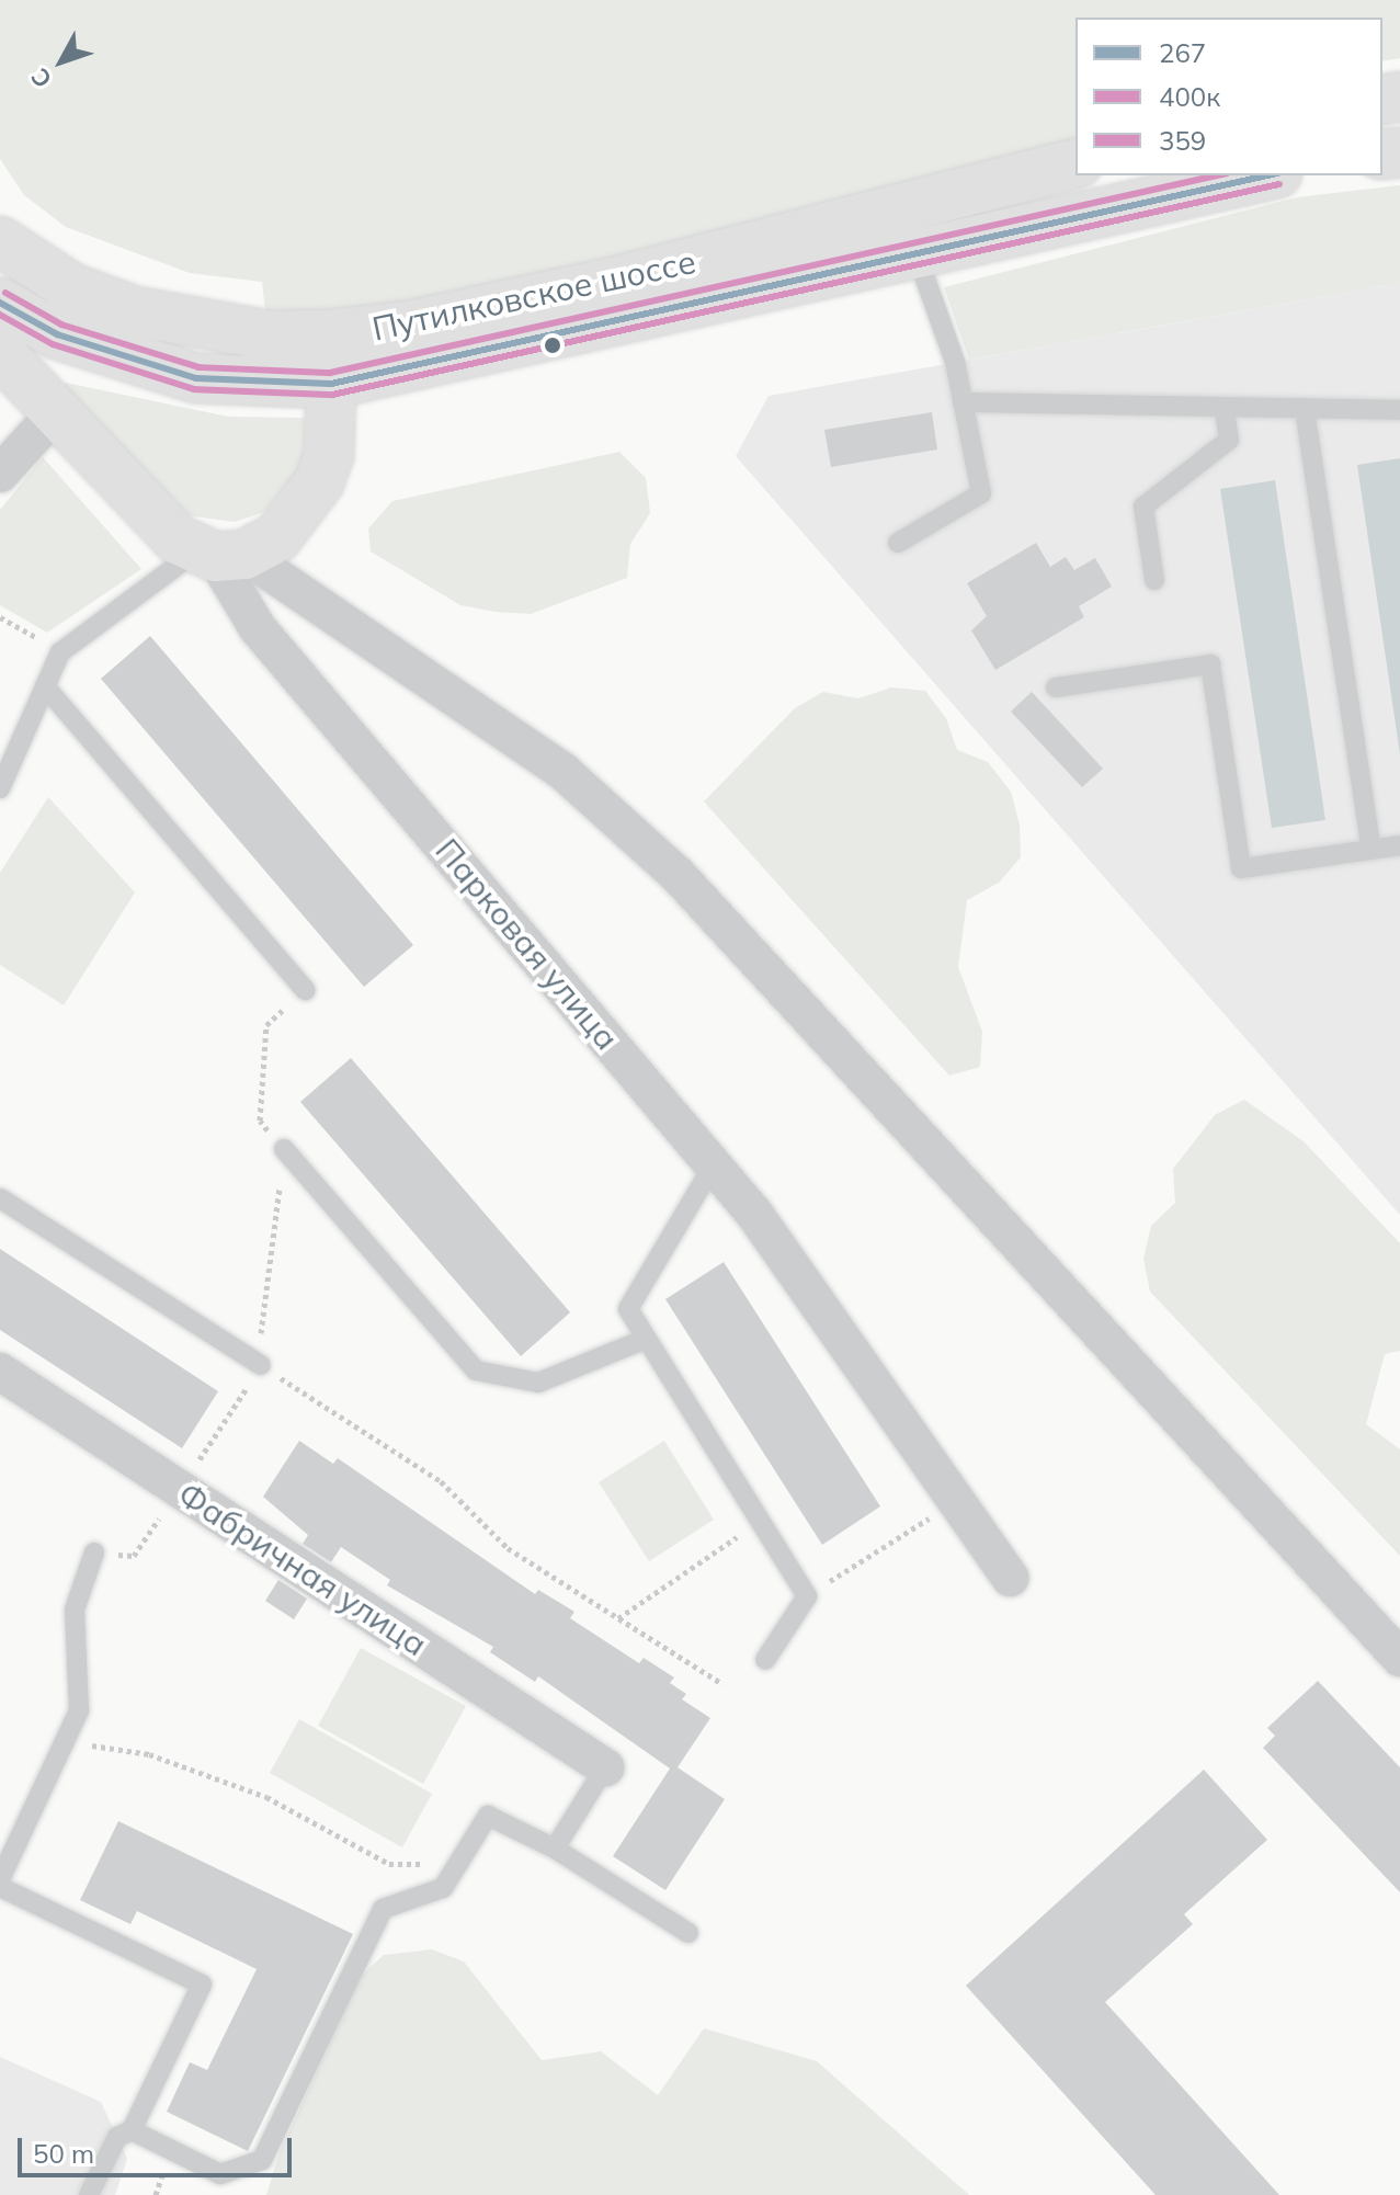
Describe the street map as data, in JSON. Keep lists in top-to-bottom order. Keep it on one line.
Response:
{"streets":{"main road":["Путилковское шоссе","Парковая улица"],"street":["Фабричная улица"]},"lines":["transit line 267","transit line 359","transit line 400к"],"legend":["267","400к","359"],"scale_bar":"50 m","north":"bottom left"}
